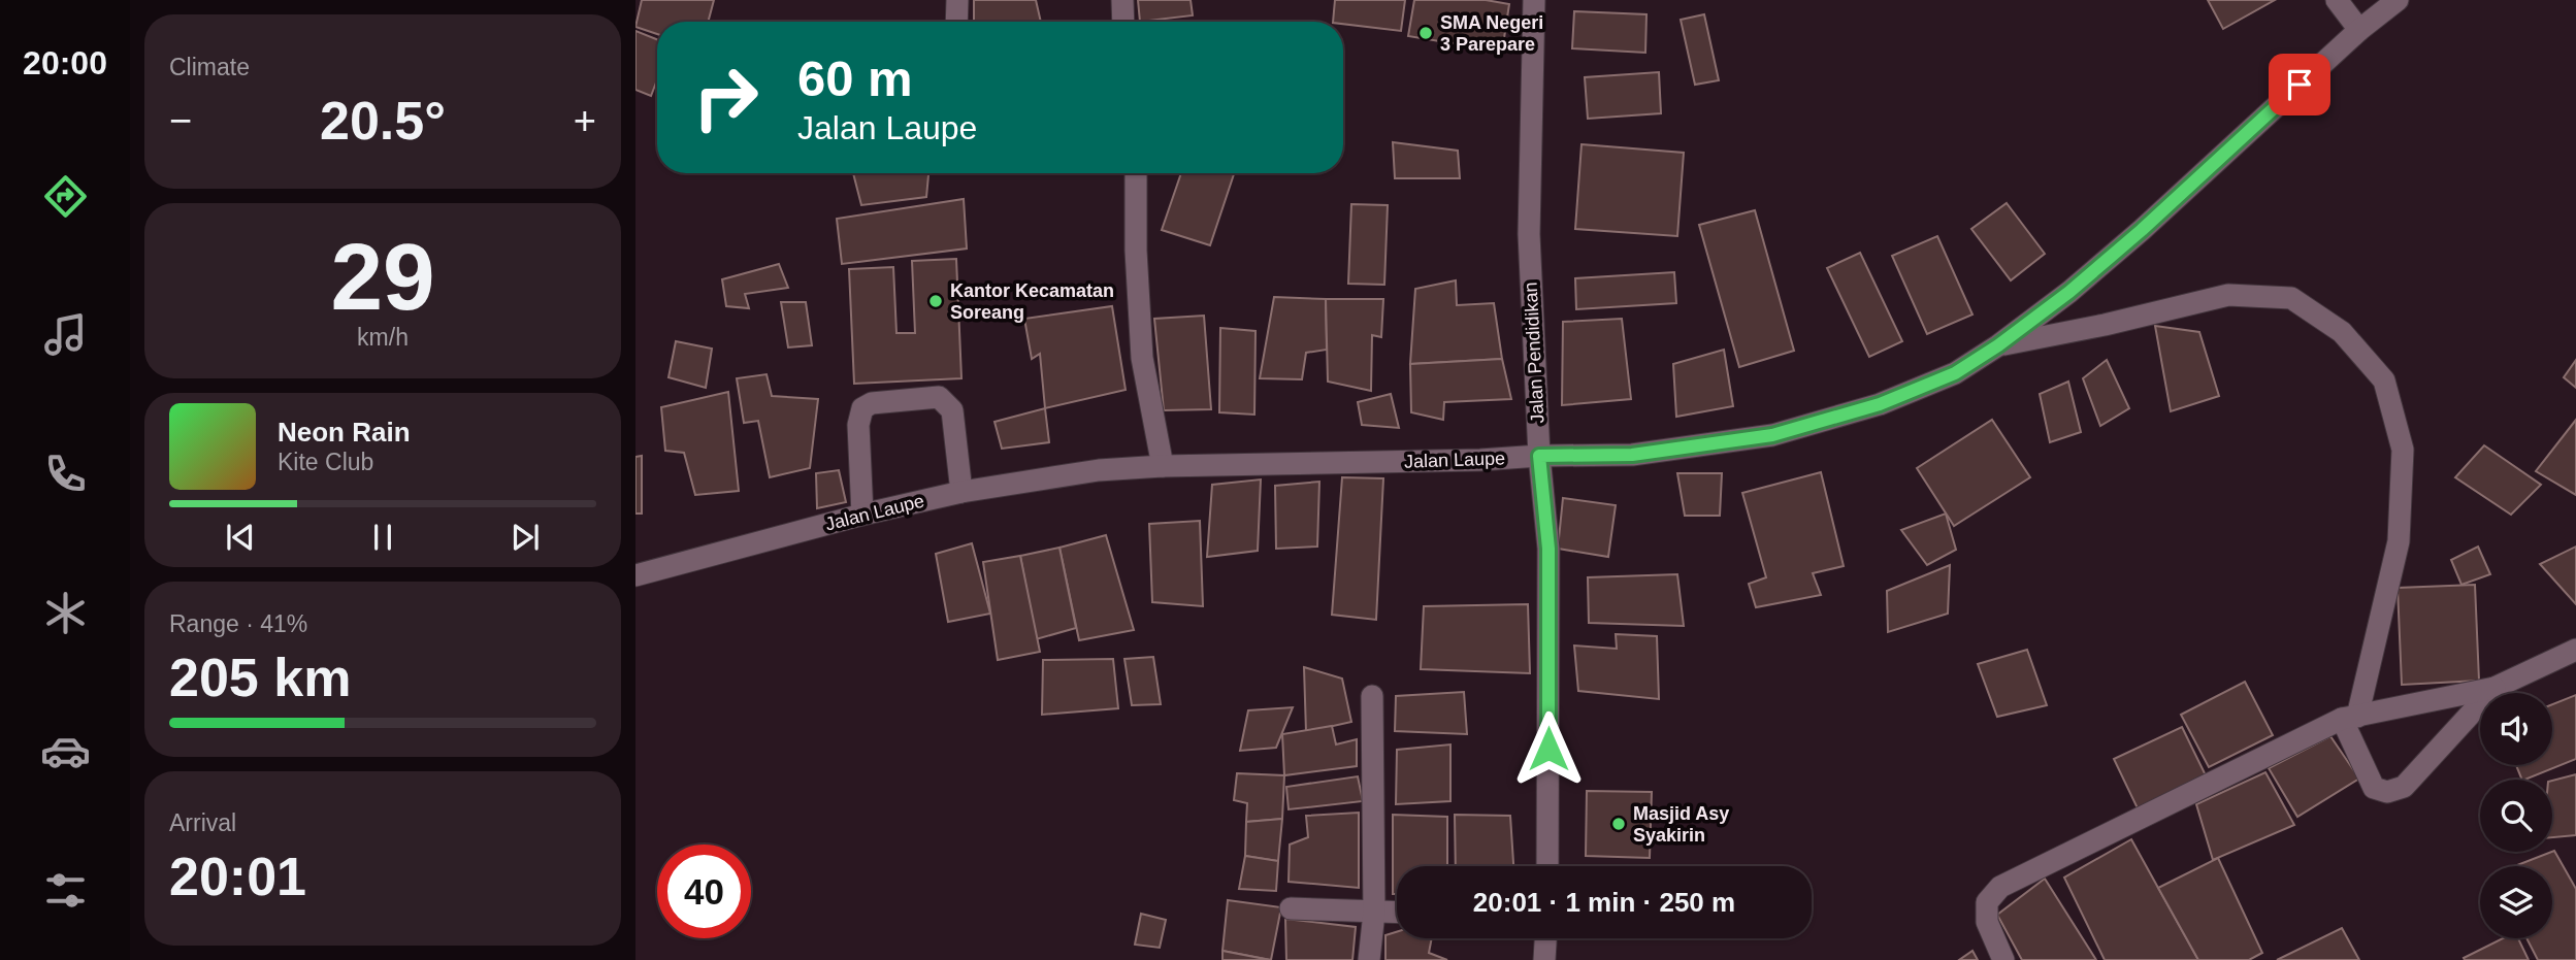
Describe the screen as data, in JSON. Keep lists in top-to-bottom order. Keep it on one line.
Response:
{"streets":{"street":["Jalan Pendidikan","Jalan Laupe"]},"crossings":[["Jalan Pendidikan","Jalan Laupe"]],"places":["SMA Negeri 3 Parepare","Kantor Kecamatan Soreang","Masjid Asy Syakirin"],"page":{"tabs":"20:00","tile":["Climate",["29","km/h"],["Range · 41%","205 km"],["Arrival","20:01"]],"turn":["60 m","Jalan Laupe"],"heat":["−","20.5°","+"],"song":["Neon Rain","Kite Club"],"limit":"40","trip":"20:01 · 1 min · 250 m"}}
